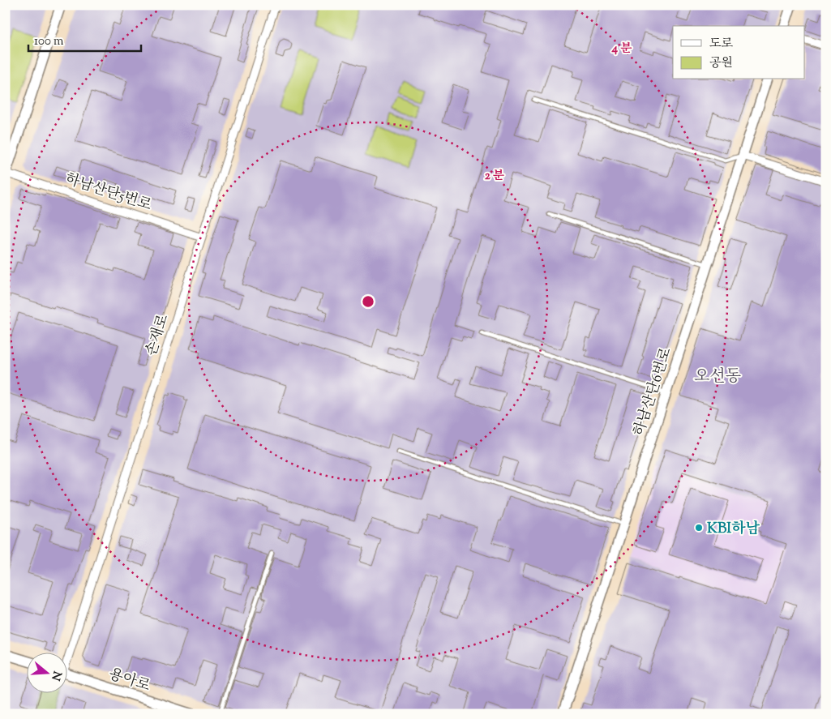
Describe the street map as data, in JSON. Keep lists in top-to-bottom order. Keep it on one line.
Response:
{"streets":{"street":["하남산단5번로","손재로","하남산단6번로","용아로"]},"crossings":[["하남산단5번로","손재로"]],"districts":["오선동"],"places":["KBI하남"],"legend":["도로","공원"],"scale_bar":"100 m","north":"right","rings":["4 분","2 분"]}
